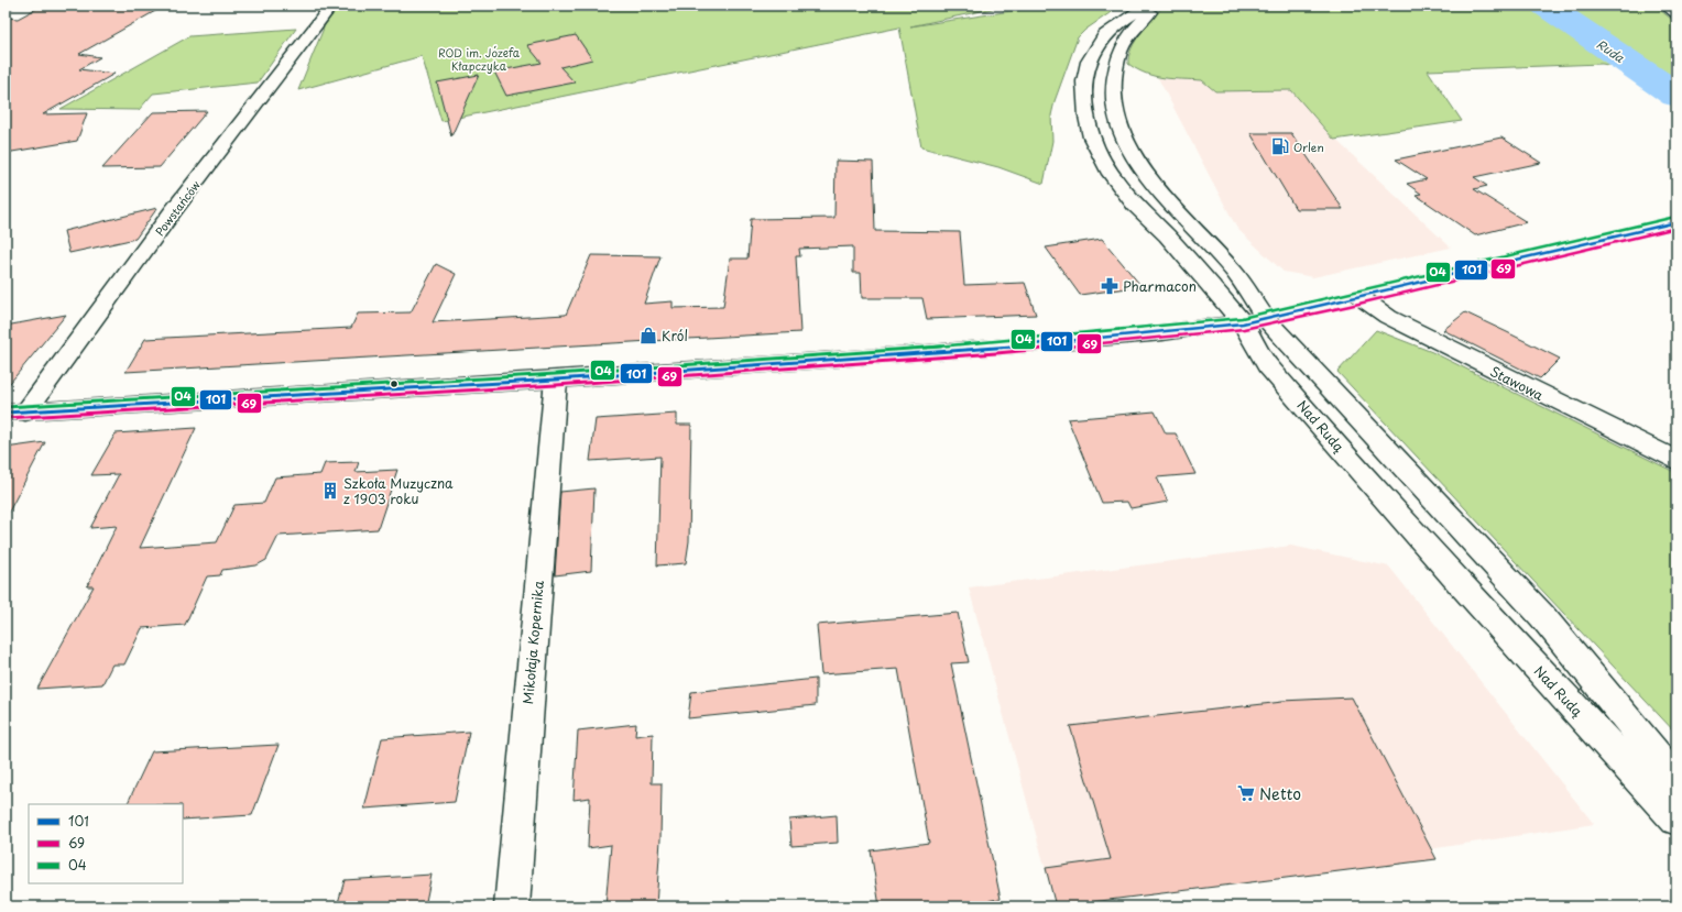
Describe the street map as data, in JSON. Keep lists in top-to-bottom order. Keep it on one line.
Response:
{"streets":{"street":["Powstańców","Stawowa","Nad Rudą","Mikołaja Kopernika"]},"water":["Ruda"],"parks":["ROD im. Józefa Kłapczyka"],"places":{"fuel station":["Orlen"],"pharmacy":["Pharmacon"],"shop":["Król"],"building":["Szkoła Muzyczna z 1903 roku"],"supermarket":["Netto"]},"lines":["transit line 04","transit line 101","transit line 69"],"legend":["101","69","04"]}
